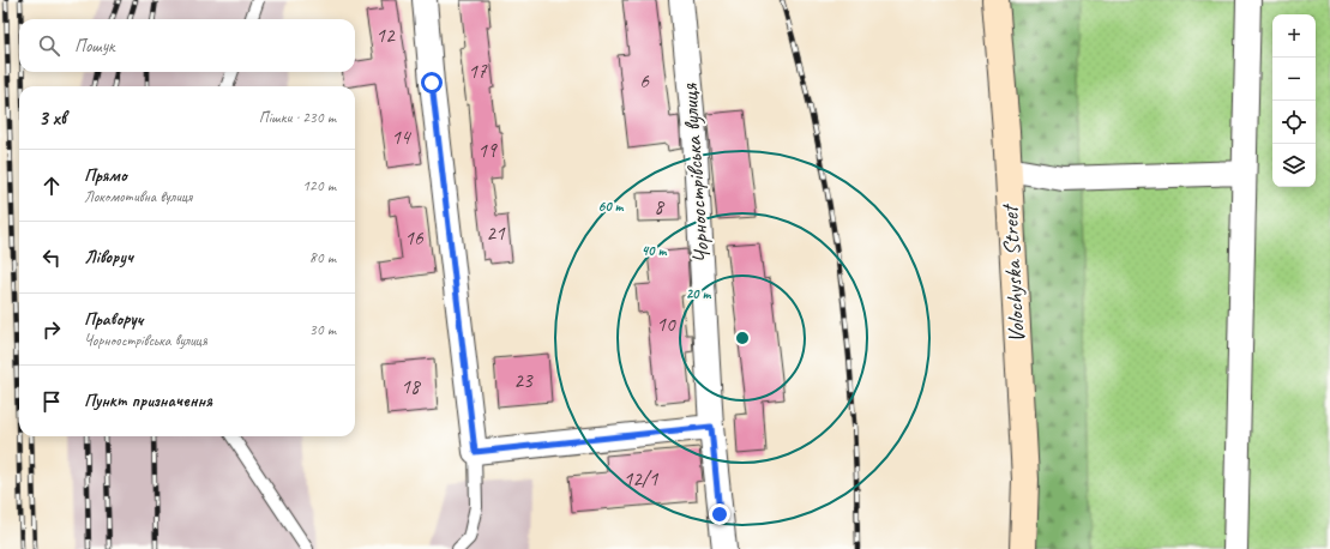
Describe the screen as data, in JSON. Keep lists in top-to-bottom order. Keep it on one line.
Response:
{"streets":{"main road":["Volochyska Street"],"street":["Чорноострівська вулиця"]},"house_numbers":["12","17","6","14","19","8","21","16","10","23","18","12/1"],"page":{"map_buttons":["+","−"],"search":"Пошук","heading":["3 хв","Пішки · 230 m"],"list":[["Прямо","Локомотивна вулиця","120 m"],["Ліворуч","80 m"],["Праворуч","Чорноострівська вулиця","30 m"],"Пункт призначення"]},"rings":["60 m","40 m","20 m"]}
